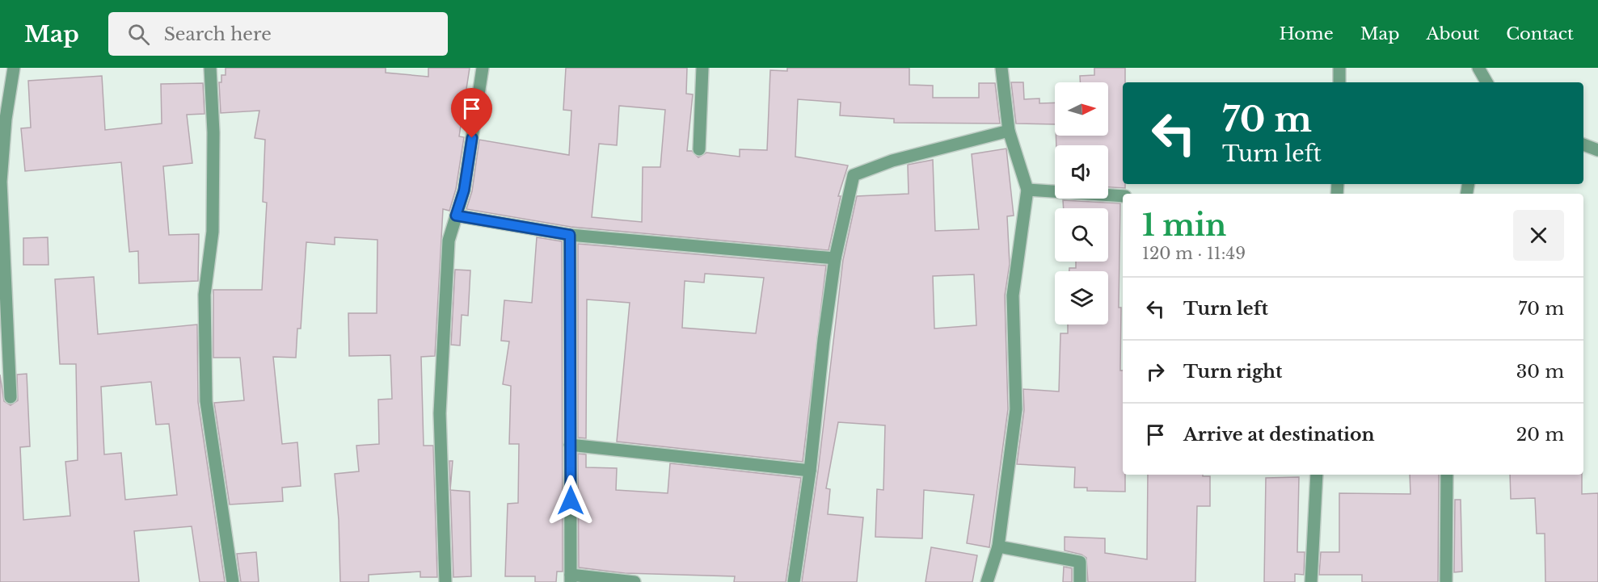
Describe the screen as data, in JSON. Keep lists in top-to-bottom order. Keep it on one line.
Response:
{"north":"right","page":{"header":"Map","search":"Search here","nav":["Home","Map","About","Contact"],"turn":["70 m","Turn left"],"heading":["1 min","120 m · 11:49"],"list":[{"name":"Turn left","value":"70 m"},{"name":"Turn right","value":"30 m"},{"name":"Arrive at destination","value":"20 m"}]}}
